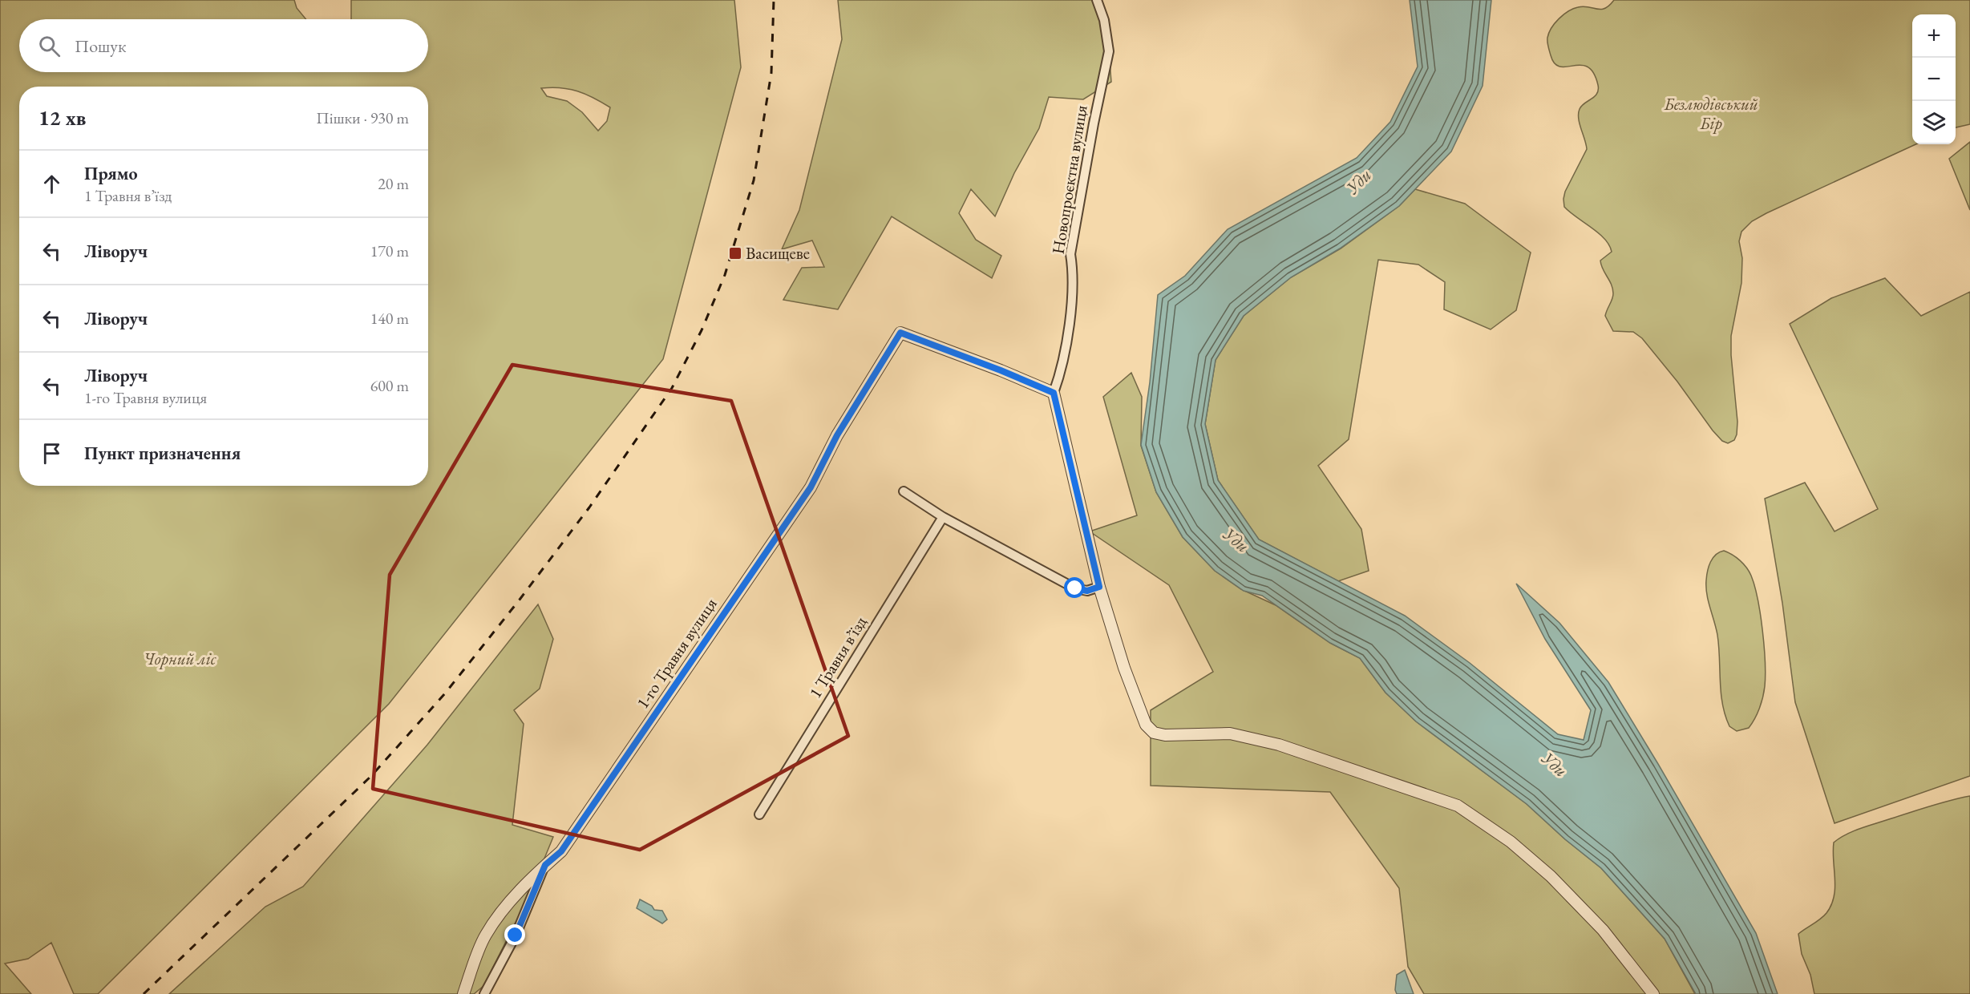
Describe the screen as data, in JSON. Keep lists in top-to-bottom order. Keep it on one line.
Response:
{"streets":{"street":["Новопроєктна вулиця","1-го Травня вулиця","1 Травня в’їзд"]},"crossings":[["Новопроєктна вулиця","1-го Травня вулиця"]],"water":["Уди"],"parks":["Безлюдівський Бір","Чорний ліс"],"places":{"transit":["Васищеве"]},"page":{"map_buttons":["+","−"],"search":"Пошук","heading":["12 хв","Пішки · 930 m"],"list":[["Прямо","1 Травня в’їзд","20 m"],["Ліворуч","170 m"],["Ліворуч","140 m"],["Ліворуч","1-го Травня вулиця","600 m"],"Пункт призначення"]}}
